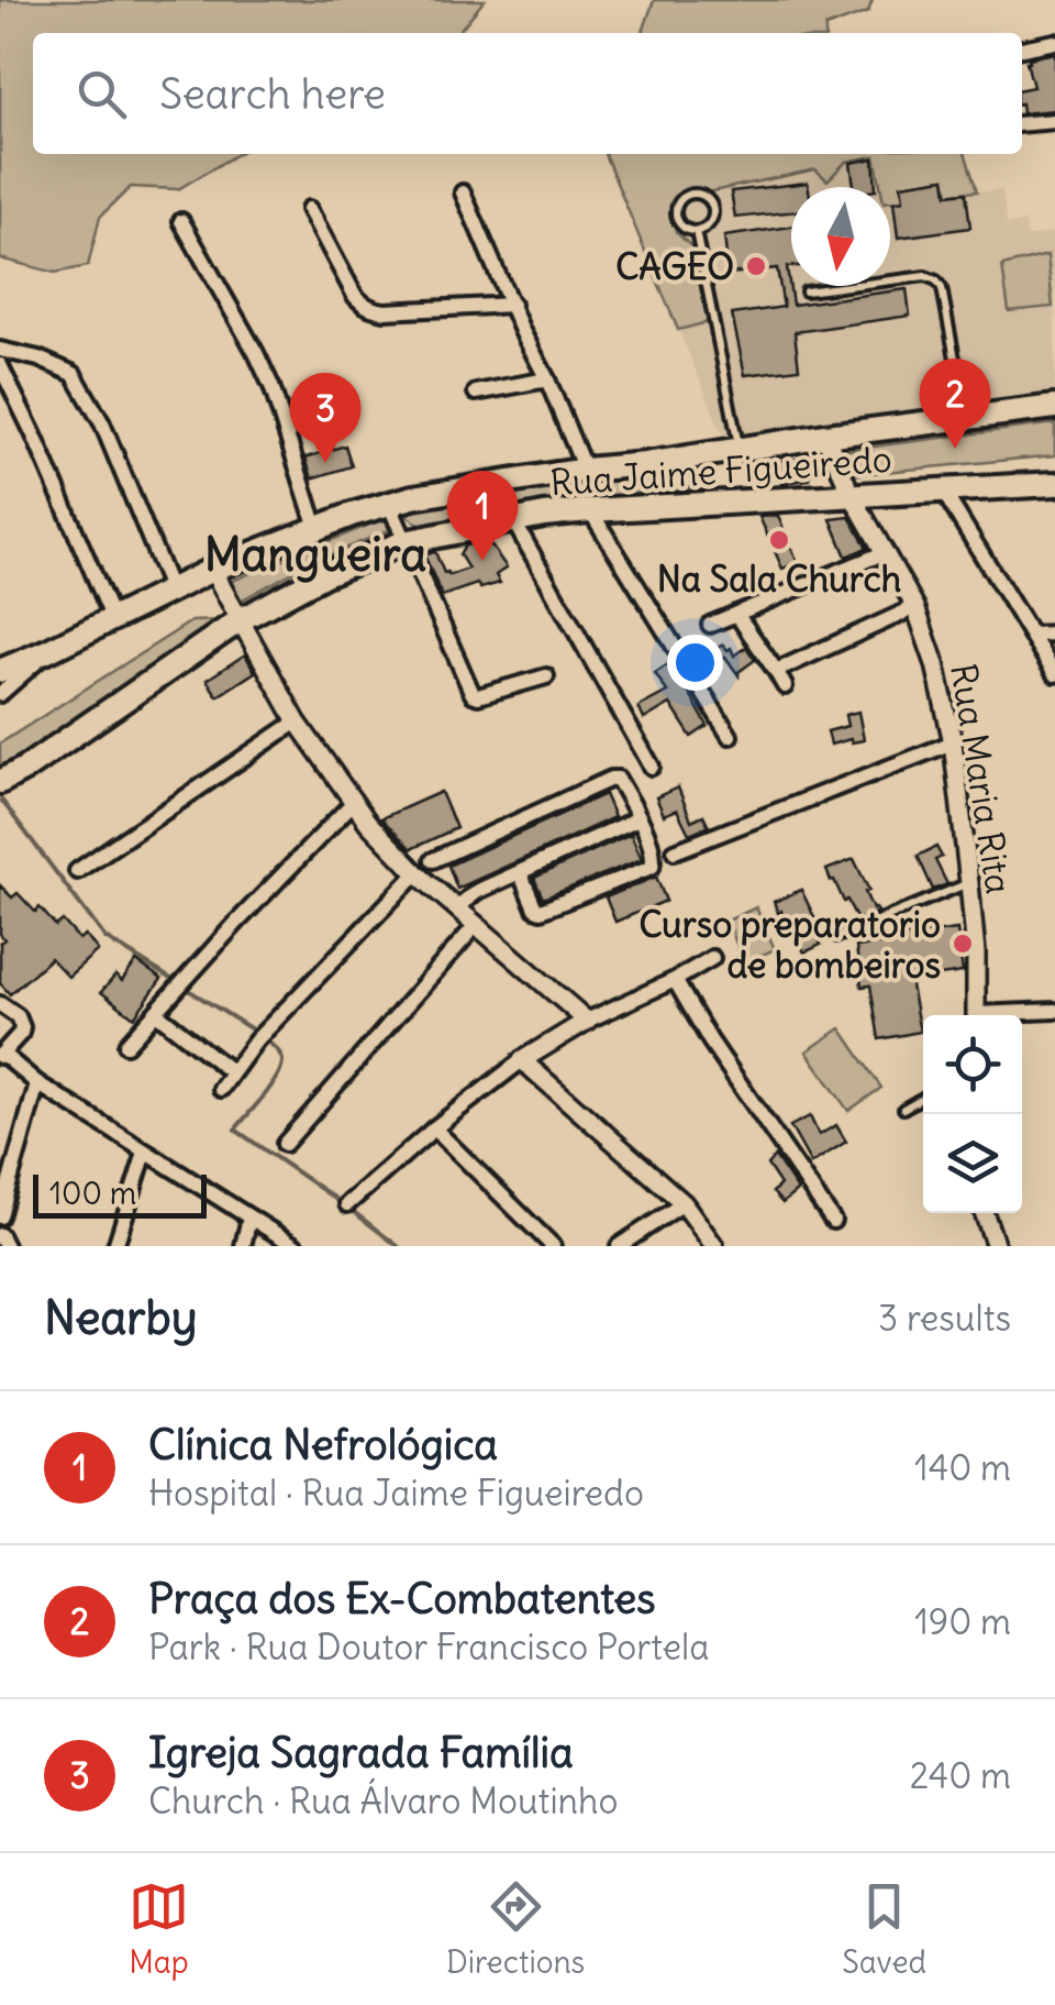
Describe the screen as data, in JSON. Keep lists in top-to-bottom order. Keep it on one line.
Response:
{"streets":{"main road":["Rua Jaime Figueiredo"],"street":["Rua Maria Rita"]},"crossings":[["Rua Jaime Figueiredo","Rua Maria Rita"]],"districts":["Mangueira"],"places":["CAGEO","Na Sala Church","Curso preparatorio de bombeiros"],"scale_bar":"100 m","north":"bottom","page":{"search":"Search here","pins":["2","3","1"],"scale":"100 m","heading":["Nearby","3 results"],"list":[{"mark":"1","name":"Clínica Nefrológica","note":"Hospital · Rua Jaime Figueiredo","value":"140 m"},{"mark":"2","name":"Praça dos Ex-Combatentes","note":"Park · Rua Doutor Francisco Portela","value":"190 m"},{"mark":"3","name":"Igreja Sagrada Família","note":"Church · Rua Álvaro Moutinho","value":"240 m"}],"nav":["Map","Directions","Saved"]}}
